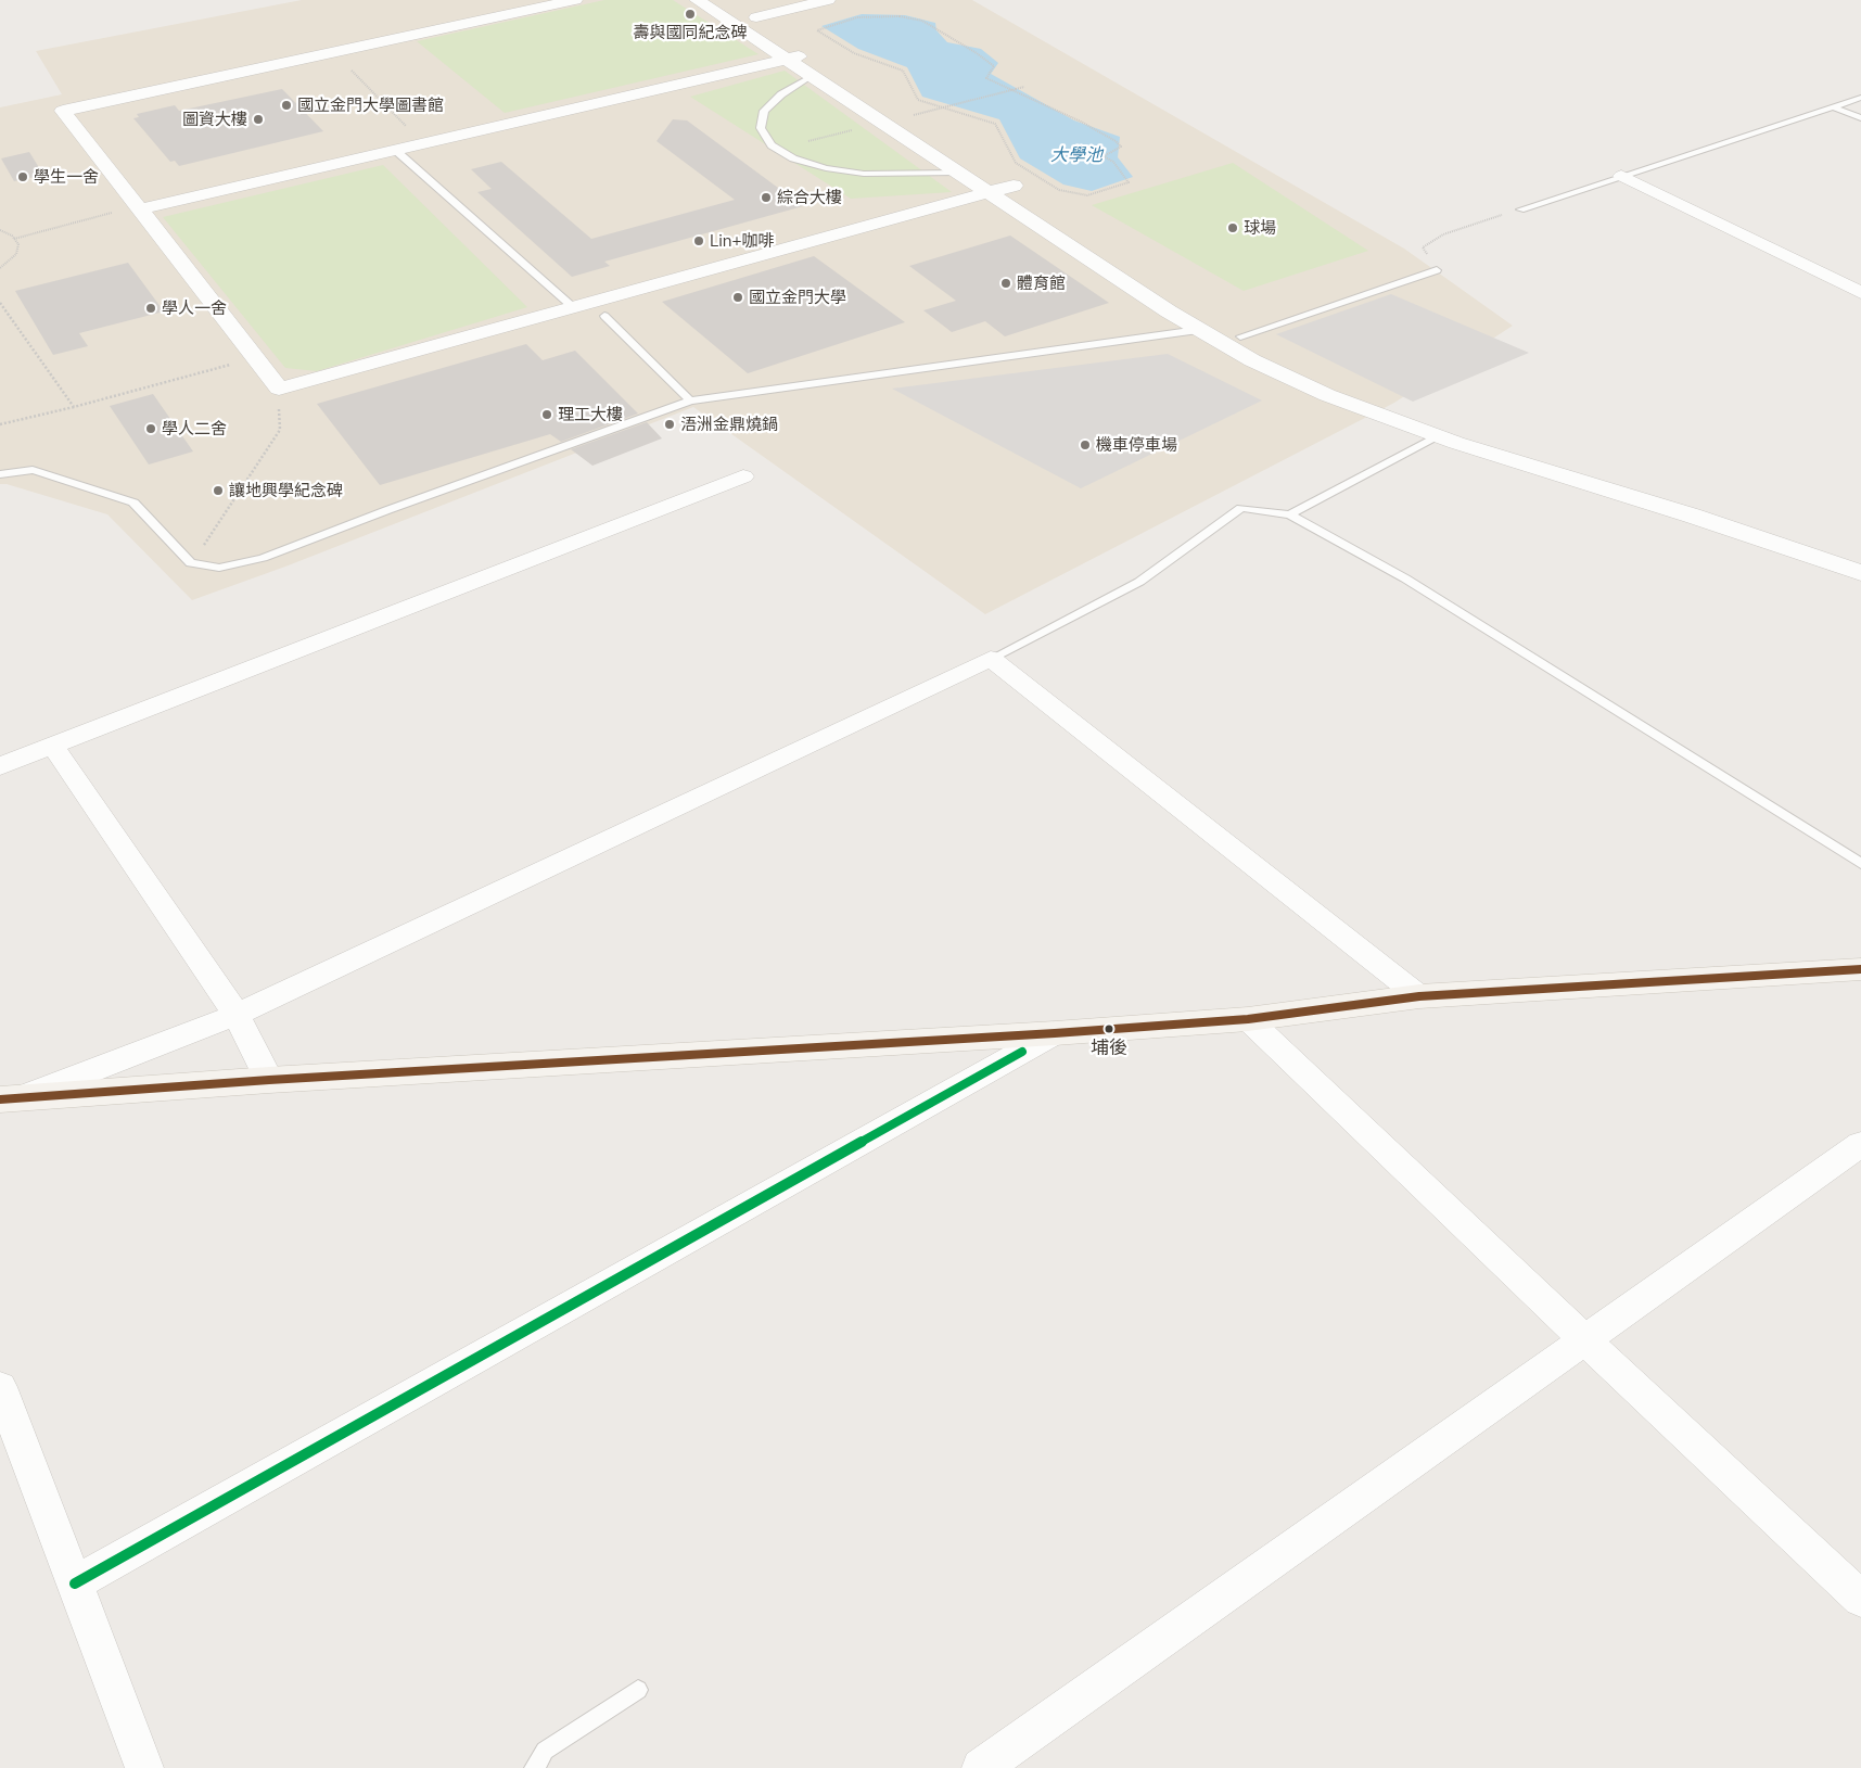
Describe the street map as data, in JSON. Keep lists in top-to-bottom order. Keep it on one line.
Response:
{"water":["大學池"],"places":["壽與國同紀念碑","國立金門大學圖書館","圖資大樓","學生一舍","綜合大樓","球場","Lin+咖啡","體育館","國立金門大學","學人一舍","理工大樓","浯洲金鼎燒鍋","學人二舍","機車停車場","讓地興學紀念碑","埔後"]}
